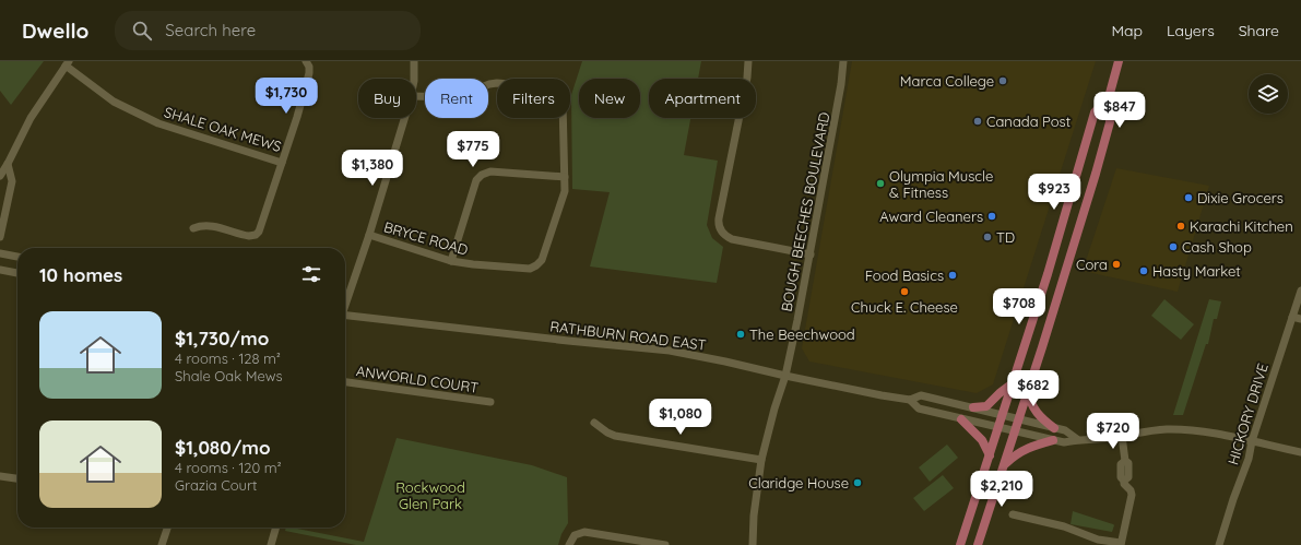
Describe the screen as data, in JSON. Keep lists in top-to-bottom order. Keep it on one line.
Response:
{"streets":{"street":["SHALE OAK MEWS","BOUGH BEECHES BOULEVARD","BRYCE ROAD","RATHBURN ROAD EAST","ANWORLD COURT","HICKORY DRIVE"]},"crossings":[["BOUGH BEECHES BOULEVARD","RATHBURN ROAD EAST"],["RATHBURN ROAD EAST","HICKORY DRIVE"]],"parks":["Rockwood Glen Park"],"places":["Marca College","Canada Post","Olympia Muscle & Fitness","Dixie Grocers","Award Cleaners","Karachi Kitchen","TD","Cash Shop","Cora","Hasty Market","Food Basics","Chuck E. Cheese","The Beechwood","Claridge House"],"page":{"header":"Dwello","search":"Search here","nav":["Map","Layers","Share"],"price":["$1,730","$847","$775","$1,380","$923","$708","$682","$1,080","$720","$2,210"],"chip":["Buy","Rent","Filters","New","Apartment"],"heading":"10 homes","list":[{"name":"$1,730/mo","note":"4 rooms · 128 m² · Shale Oak Mews"},{"name":"$1,080/mo","note":"4 rooms · 120 m² · Grazia Court"}]}}
